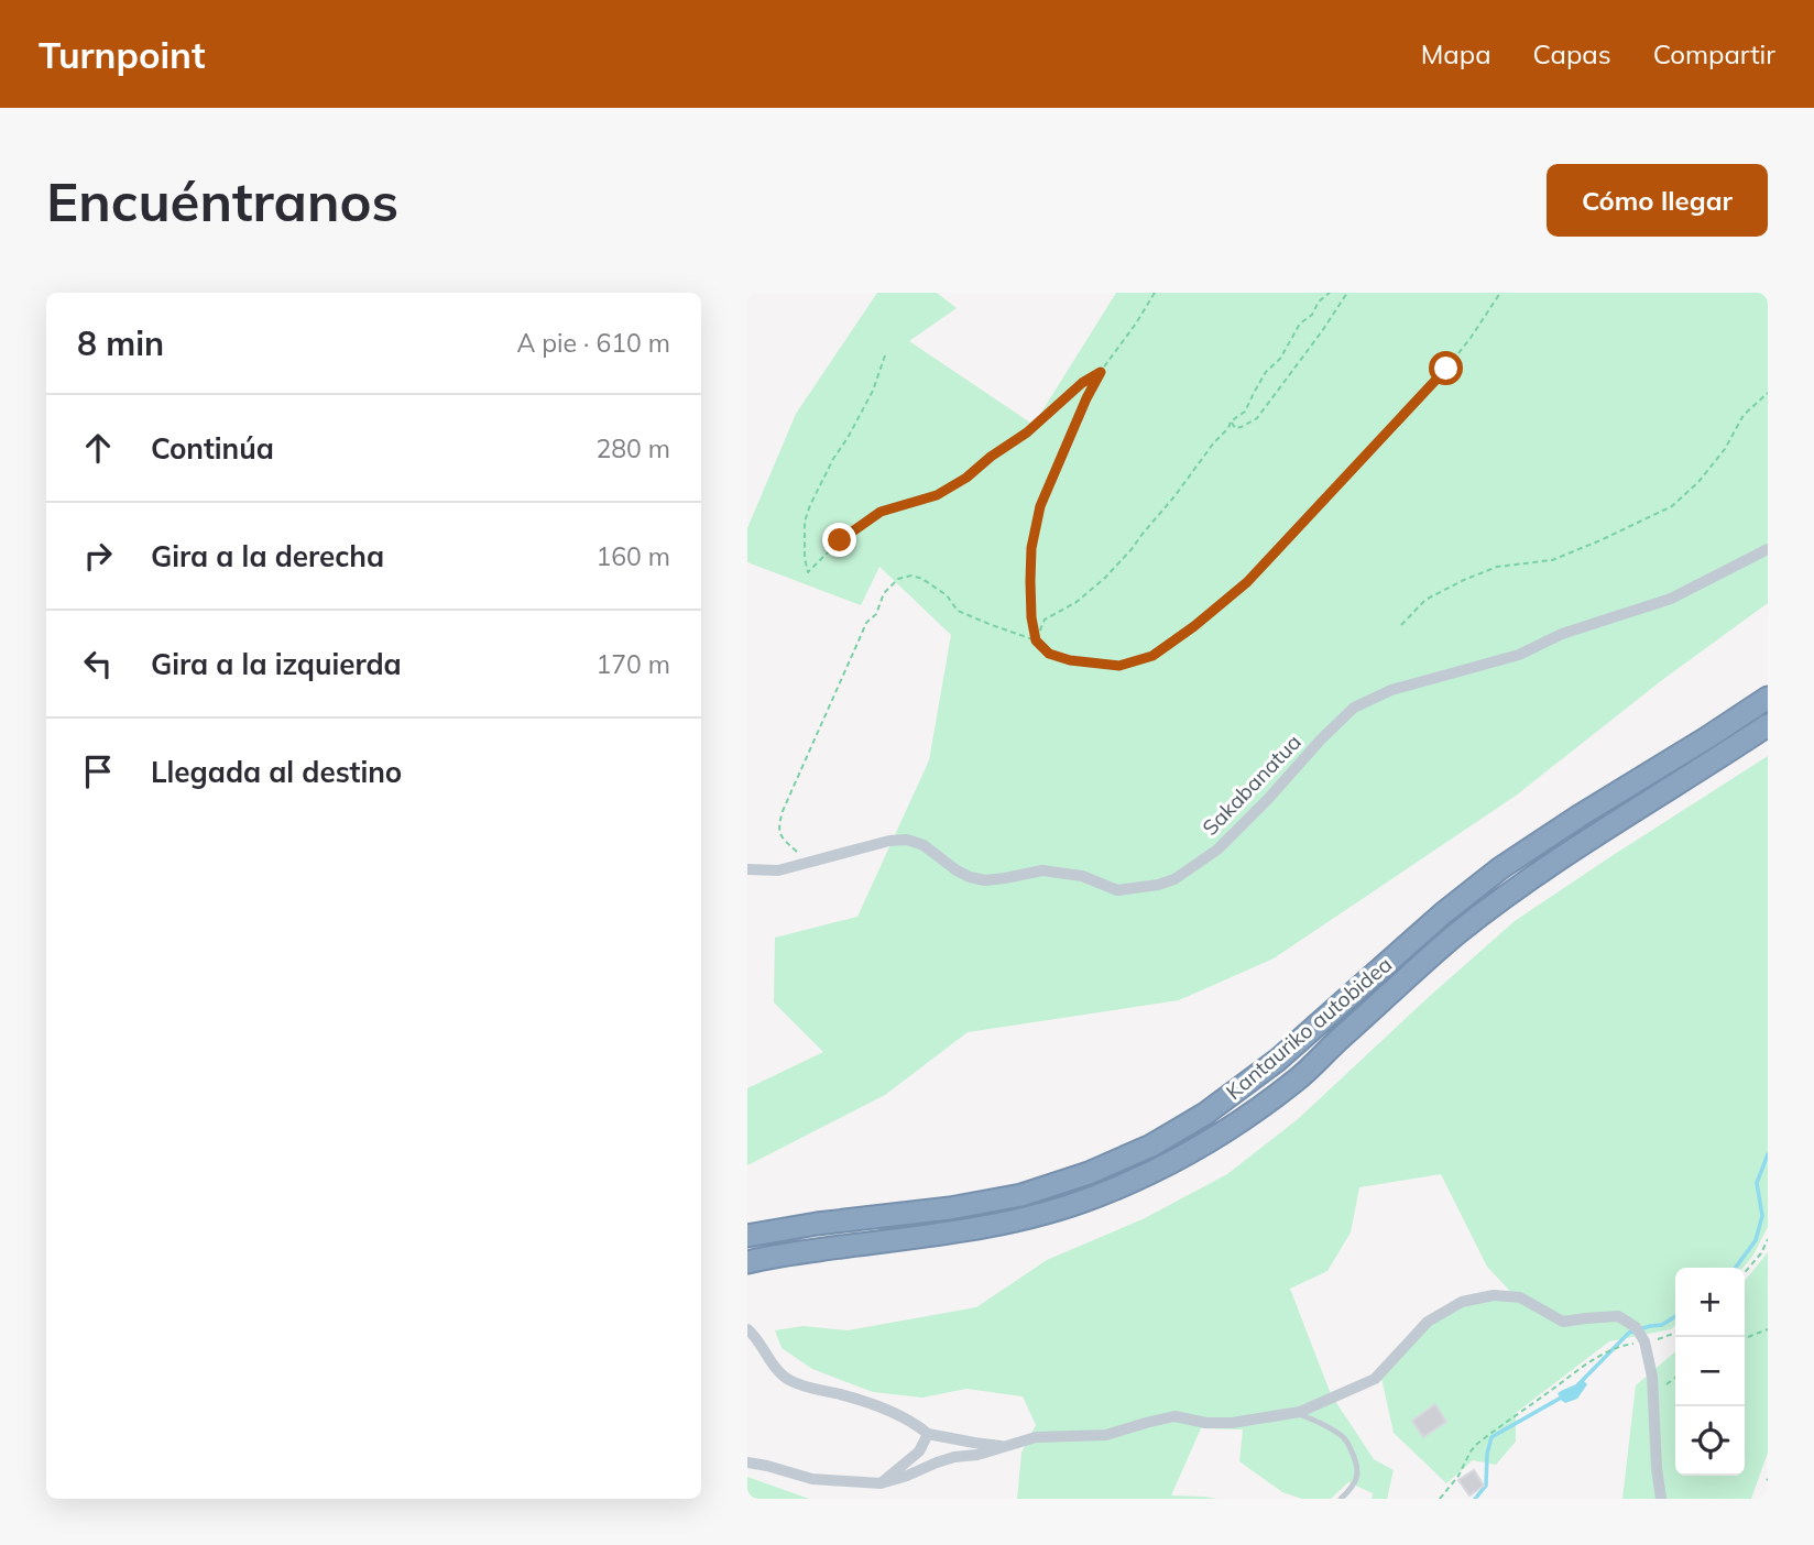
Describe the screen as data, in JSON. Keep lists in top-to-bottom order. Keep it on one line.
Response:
{"streets":{"highway":["Kantauriko autobidea"],"street":["Sakabanatua"]},"page":{"header":"Turnpoint","nav":["Mapa","Capas","Compartir"],"buttons":"Cómo llegar","title":"Encuéntranos","heading":["8 min","A pie · 610 m"],"list":[["Continúa","280 m"],["Gira a la derecha","160 m"],["Gira a la izquierda","170 m"],"Llegada al destino"],"map_buttons":["+","−"]}}
